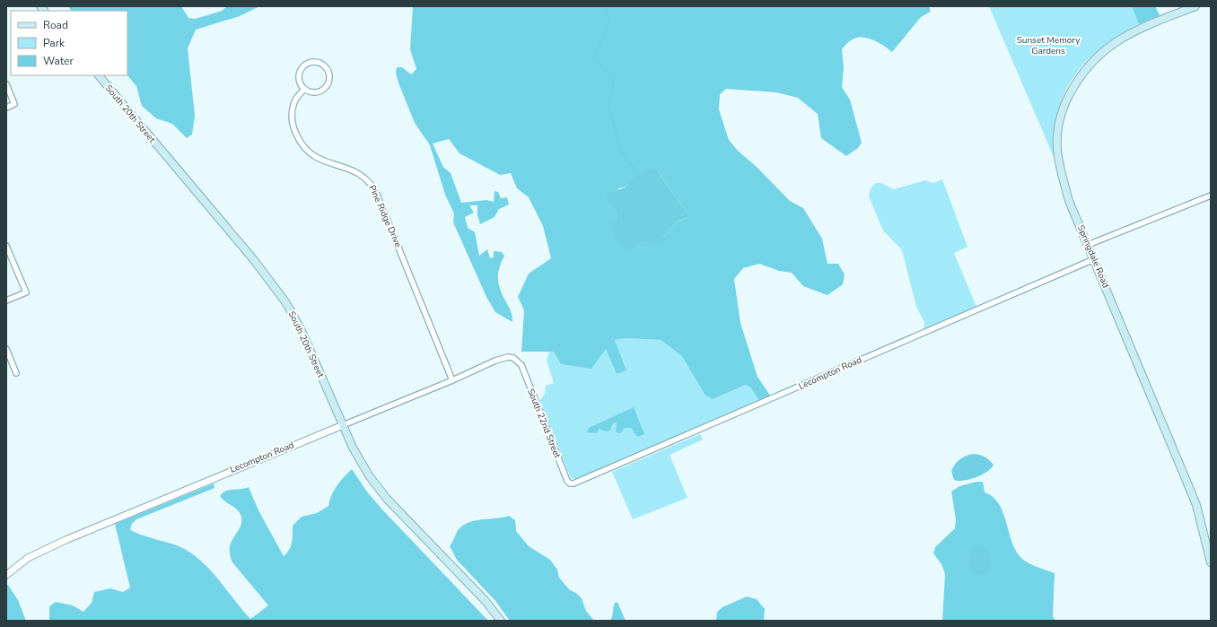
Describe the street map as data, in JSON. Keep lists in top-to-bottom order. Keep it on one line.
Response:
{"streets":{"main road":["South 20th Street","Springdale Road"],"street":["Pine Ridge Drive","Lecompton Road","South 22nd Street"]},"crossings":[["South 20th Street","Lecompton Road"],["Pine Ridge Drive","Lecompton Road"],["Springdale Road","Lecompton Road"],["Lecompton Road","South 22nd Street"]],"parks":["Sunset Memory Gardens"],"legend":["Road","Park","Water"]}
